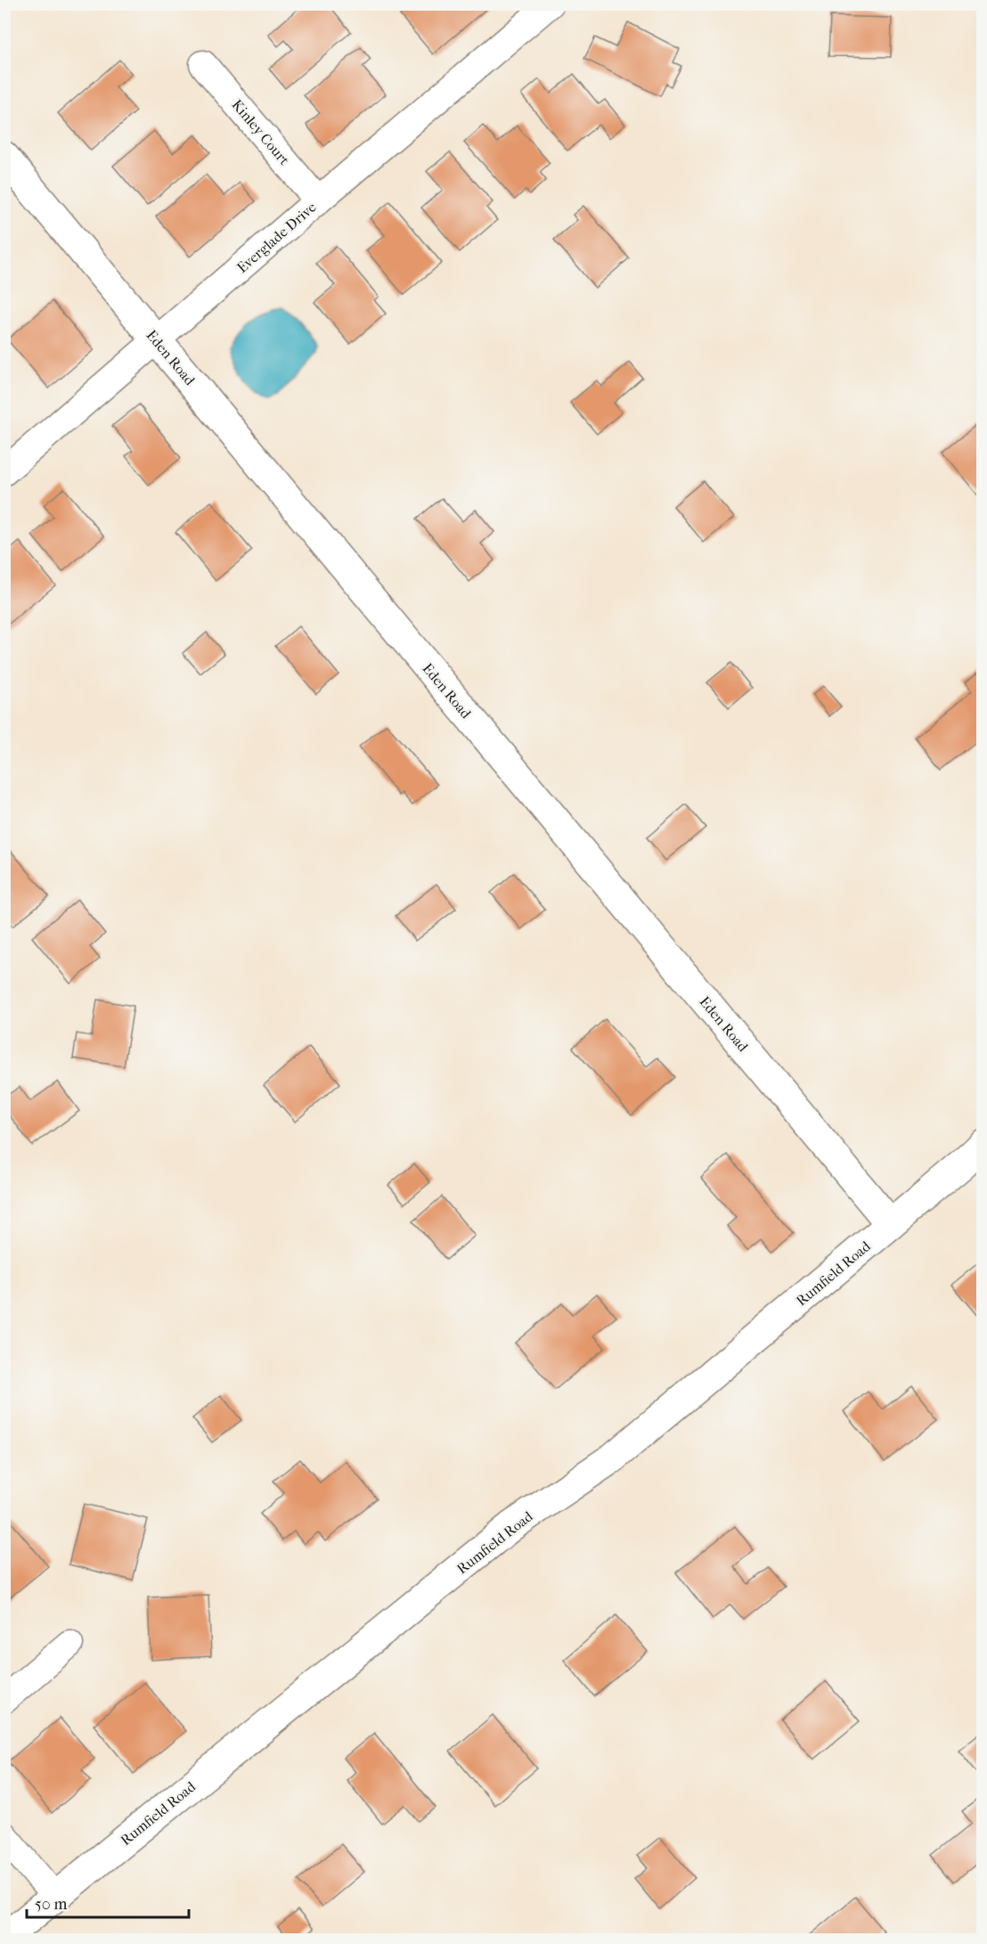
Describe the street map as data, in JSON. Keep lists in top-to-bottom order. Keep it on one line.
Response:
{"streets":{"street":["Kinley Court","Everglade Drive","Eden Road","Rumfield Road"]},"crossings":[["Kinley Court","Everglade Drive"],["Everglade Drive","Eden Road"],["Eden Road","Rumfield Road"]],"scale_bar":"50 m"}
